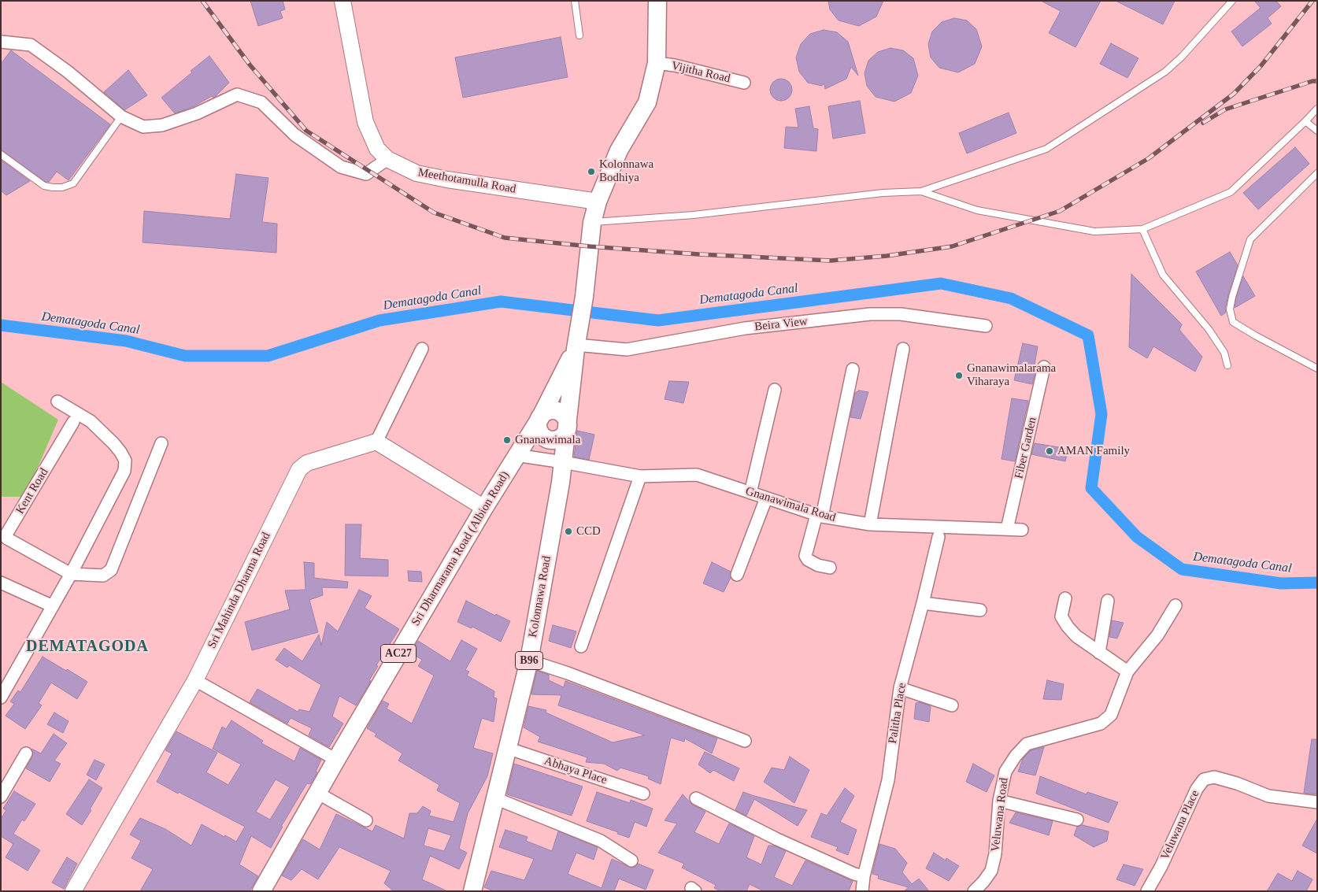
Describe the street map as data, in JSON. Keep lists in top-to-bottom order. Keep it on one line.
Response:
{"streets":{"main road":["Sri Dharmarama Road (Albion Road)","Kolonnawa Road","AC27","B96"],"street":["Vijitha Road","Meethotamulla Road","Beira View","Fiber Garden","Kent Road","Gnanawimala Road","Sri Mahinda Dharma Road","Palitha Place","Abhaya Place","Veluwana Road","Veluwana Place"]},"crossings":[["Vijitha Road","B96"],["Meethotamulla Road","B96"],["Beira View","Sri Dharmarama Road (Albion Road)"],["Beira View","Kolonnawa Road"],["Beira View","B96"],["Fiber Garden","Gnanawimala Road"],["Gnanawimala Road","Sri Dharmarama Road (Albion Road)"],["Gnanawimala Road","Kolonnawa Road"],["Sri Dharmarama Road (Albion Road)","Kolonnawa Road"],["Sri Dharmarama Road (Albion Road)","B96"],["Kolonnawa Road","B96"],["Kolonnawa Road","Abhaya Place"]],"districts":["DEMATAGODA"],"water":["Dematagoda Canal"],"places":["Kolonnawa Bodhiya","Gnanawimalarama Viharaya","Gnanawimala","AMAN Family","CCD"]}
